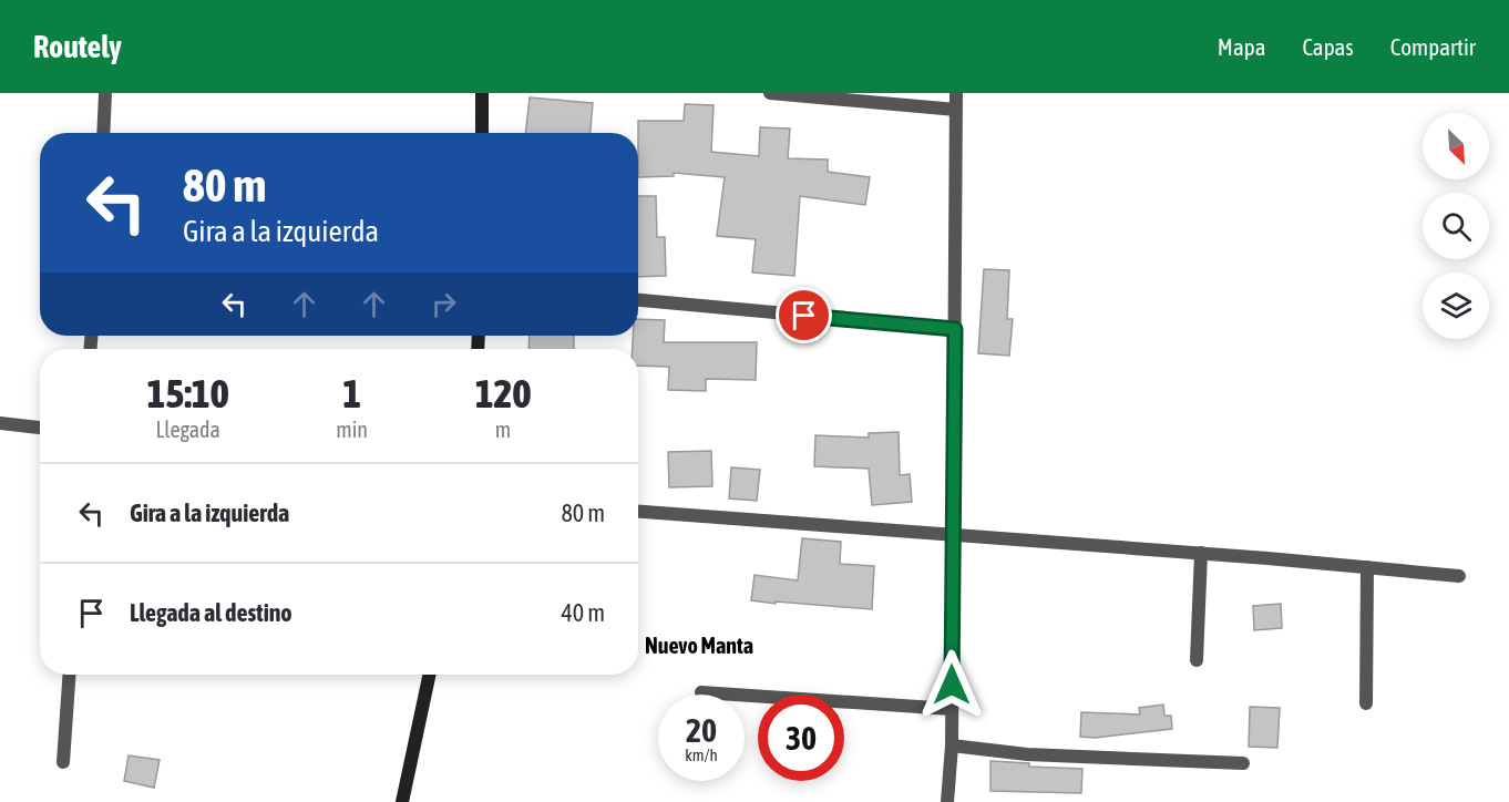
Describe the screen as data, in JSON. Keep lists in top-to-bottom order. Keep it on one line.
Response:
{"districts":["Nuevo Manta"],"north":"bottom right","page":{"header":"Routely","nav":["Mapa","Capas","Compartir"],"turn":["80 m","Gira a la izquierda"],"eta":["15:10","Llegada","1","min","120","m"],"list":[{"name":"Gira a la izquierda","value":"80 m"},{"name":"Llegada al destino","value":"40 m"}],"speed":"20 km/h","limit":"30"}}
